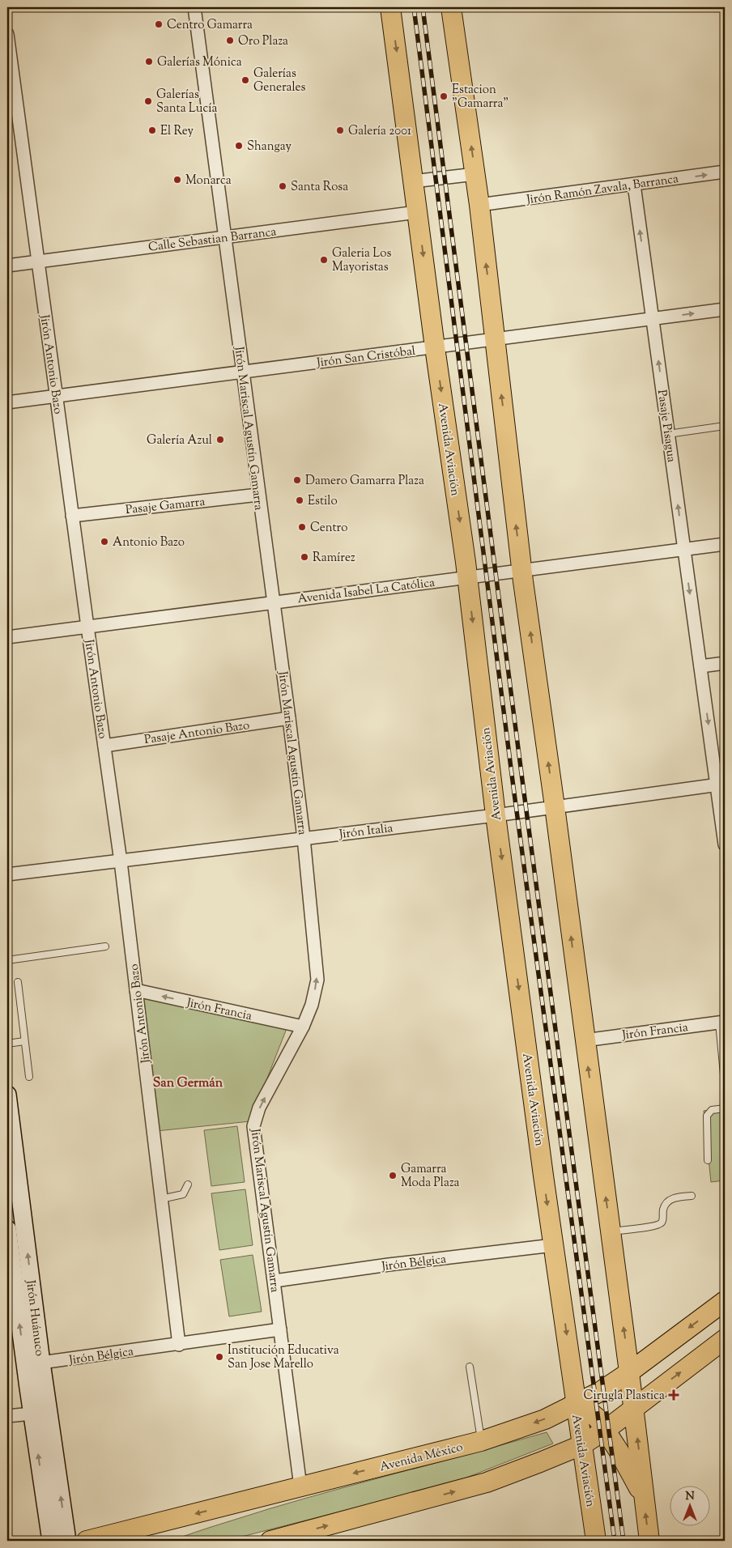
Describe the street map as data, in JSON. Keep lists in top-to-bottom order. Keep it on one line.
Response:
{"streets":{"main road":["Avenida Aviación","Avenida México"],"street":["Jirón Ramón Zavala, Barranca","Calle Sebastian Barranca","Jirón San Cristóbal","Jirón Antonio Bazo","Pasaje Pisagua","Jirón Mariscal Agustín Gamarra","Pasaje Gamarra","Avenida Isabel La Católica","Pasaje Antonio Bazo","Jirón Italia","Jirón Francia","Jirón Bélgica","Jirón Huánuco"]},"crossings":[["Jirón Ramón Zavala, Barranca","Pasaje Pisagua"],["Calle Sebastian Barranca","Jirón Antonio Bazo"],["Calle Sebastian Barranca","Jirón Mariscal Agustín Gamarra"],["Calle Sebastian Barranca","Avenida Aviación"],["Jirón San Cristóbal","Jirón Antonio Bazo"],["Jirón San Cristóbal","Pasaje Pisagua"],["Jirón San Cristóbal","Jirón Mariscal Agustín Gamarra"],["Jirón San Cristóbal","Avenida Aviación"],["Jirón Antonio Bazo","Pasaje Gamarra"],["Jirón Antonio Bazo","Avenida Isabel La Católica"],["Jirón Antonio Bazo","Pasaje Antonio Bazo"],["Jirón Antonio Bazo","Jirón Italia"],["Jirón Antonio Bazo","Jirón Francia"],["Jirón Antonio Bazo","Jirón Bélgica"],["Pasaje Pisagua","Avenida Isabel La Católica"],["Pasaje Pisagua","Jirón Italia"],["Jirón Mariscal Agustín Gamarra","Pasaje Gamarra"],["Jirón Mariscal Agustín Gamarra","Avenida Isabel La Católica"],["Jirón Mariscal Agustín Gamarra","Pasaje Antonio Bazo"],["Jirón Mariscal Agustín Gamarra","Jirón Italia"],["Jirón Mariscal Agustín Gamarra","Jirón Francia"],["Jirón Mariscal Agustín Gamarra","Jirón Bélgica"],["Jirón Mariscal Agustín Gamarra","Avenida México"],["Avenida Aviación","Avenida Isabel La Católica"],["Avenida Aviación","Jirón Italia"],["Avenida Aviación","Jirón Bélgica"],["Avenida Aviación","Avenida México"],["Jirón Bélgica","Jirón Huánuco"]],"one_way":["Jirón Ramón Zavala, Barranca","Jirón Francia","Jirón Huánuco"],"districts":["San Germán"],"places":{"other":["Centro Gamarra","Oro Plaza","Galerías Mónica","Galerías Generales","Estacion \"Gamarra\"","Galerías Santa Lucía","El Rey","Galería 2001","Shangay","Monarca","Santa Rosa","Galeria Los Mayoristas","Galería Azul","Damero Gamarra Plaza","Estilo","Centro","Antonio Bazo","Ramírez","Gamarra Moda Plaza","Institución Educativa San Jose Marello"],"health":["Cirugla Plastica"]},"north":"top"}
